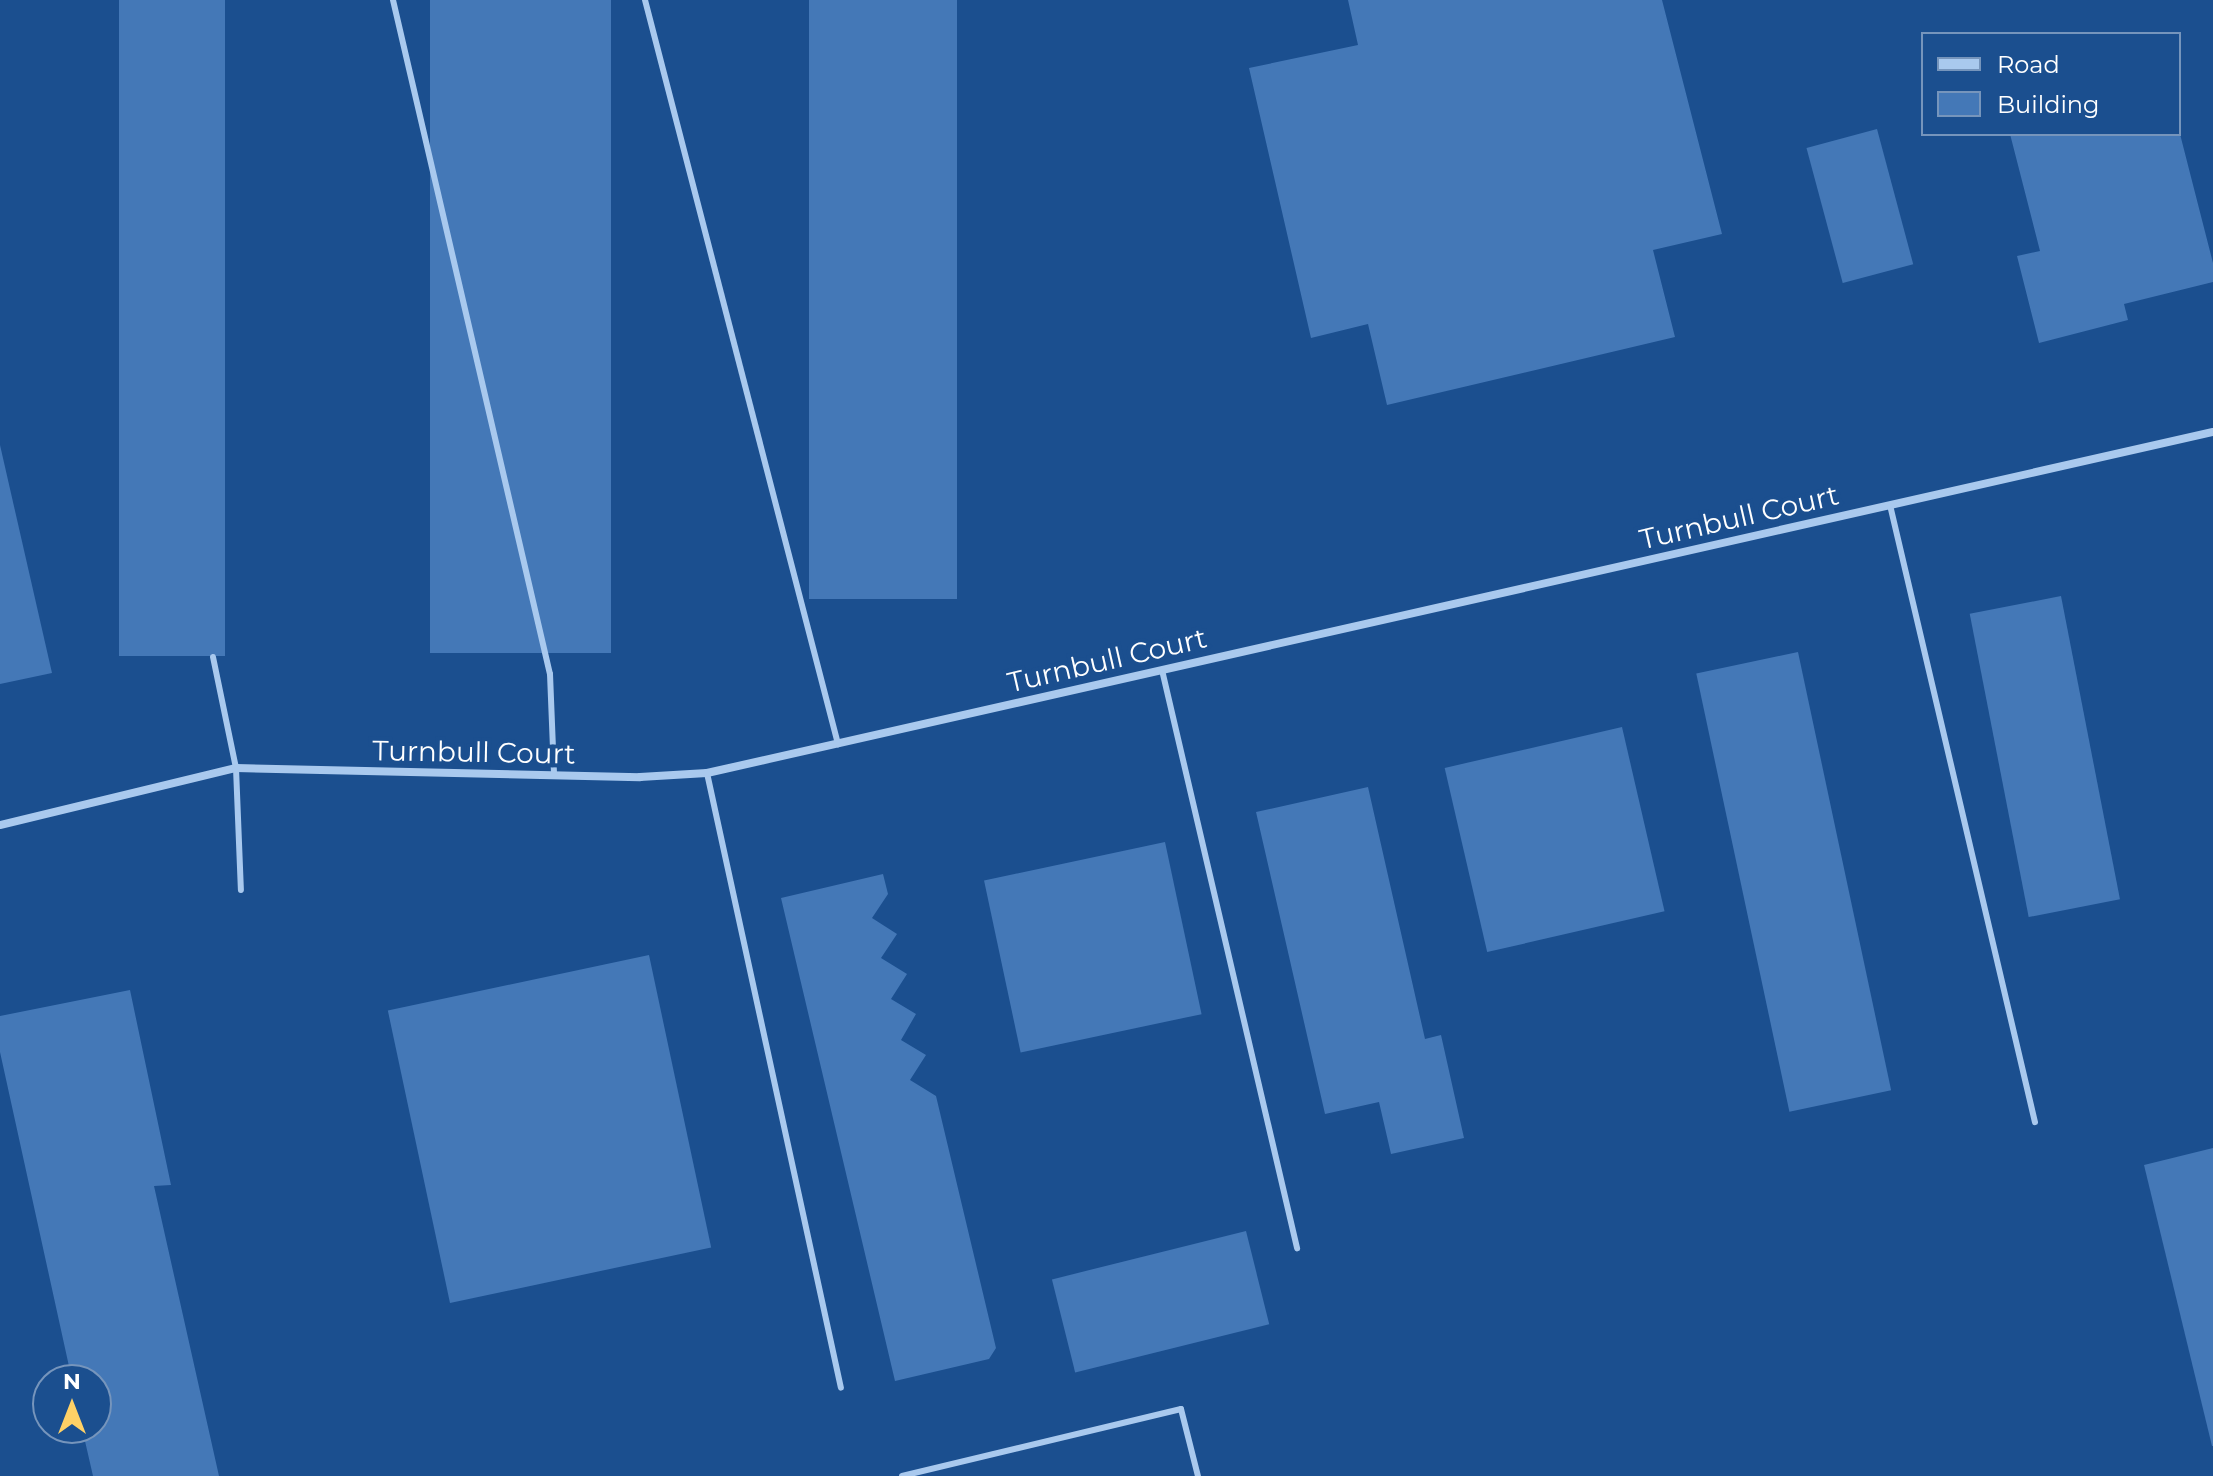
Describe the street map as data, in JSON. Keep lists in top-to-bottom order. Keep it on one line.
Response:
{"streets":{"street":["Turnbull Court"]},"legend":["Road","Building"],"north":"top"}
